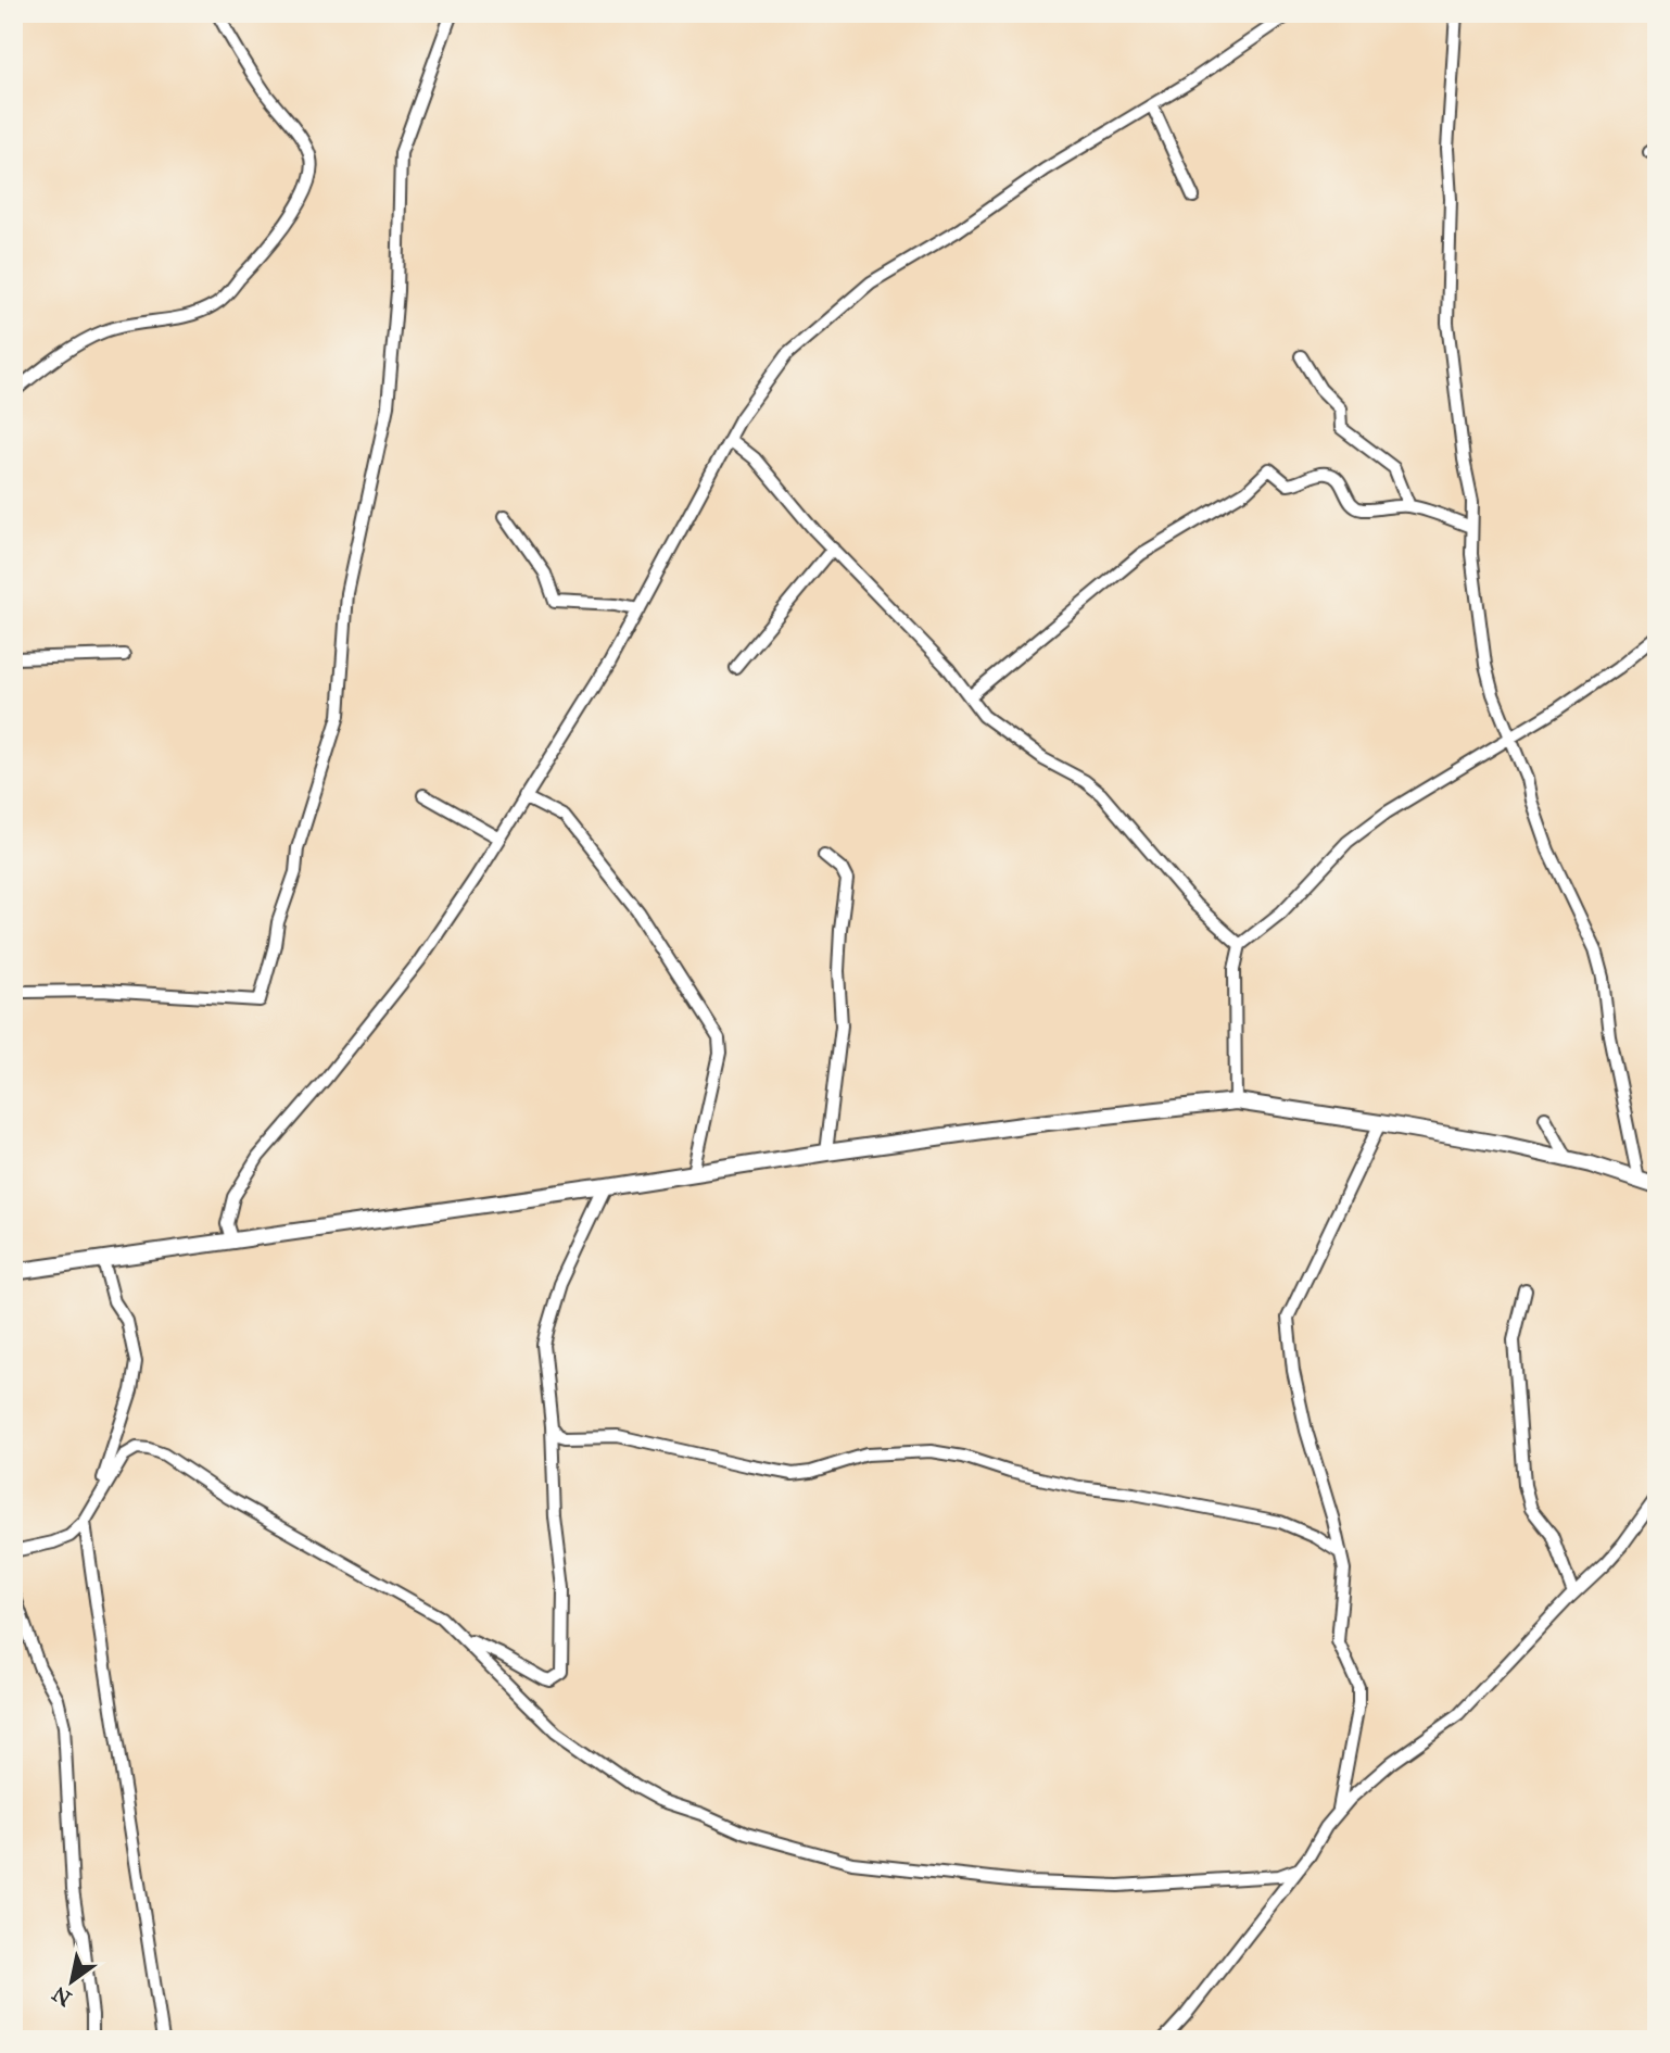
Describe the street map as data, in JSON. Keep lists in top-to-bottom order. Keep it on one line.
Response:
{"north":"bottom left"}
